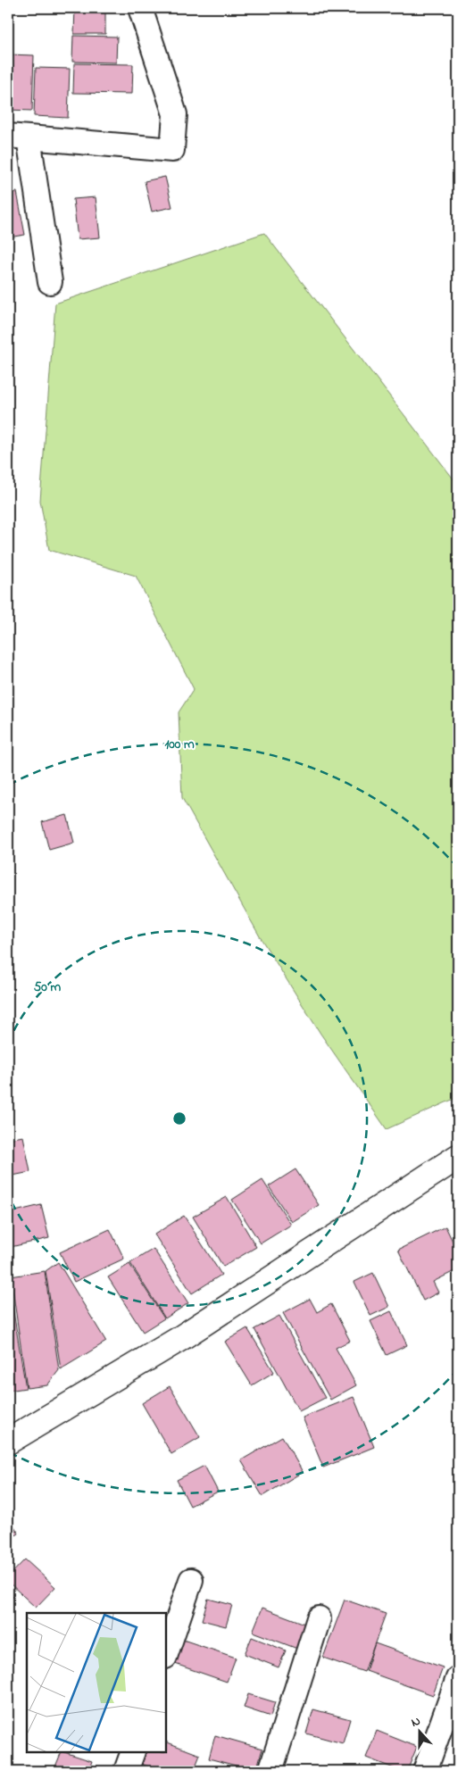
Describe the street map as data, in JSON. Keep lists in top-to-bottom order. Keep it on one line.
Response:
{"north":"top","rings":["100 m","50 m"]}
